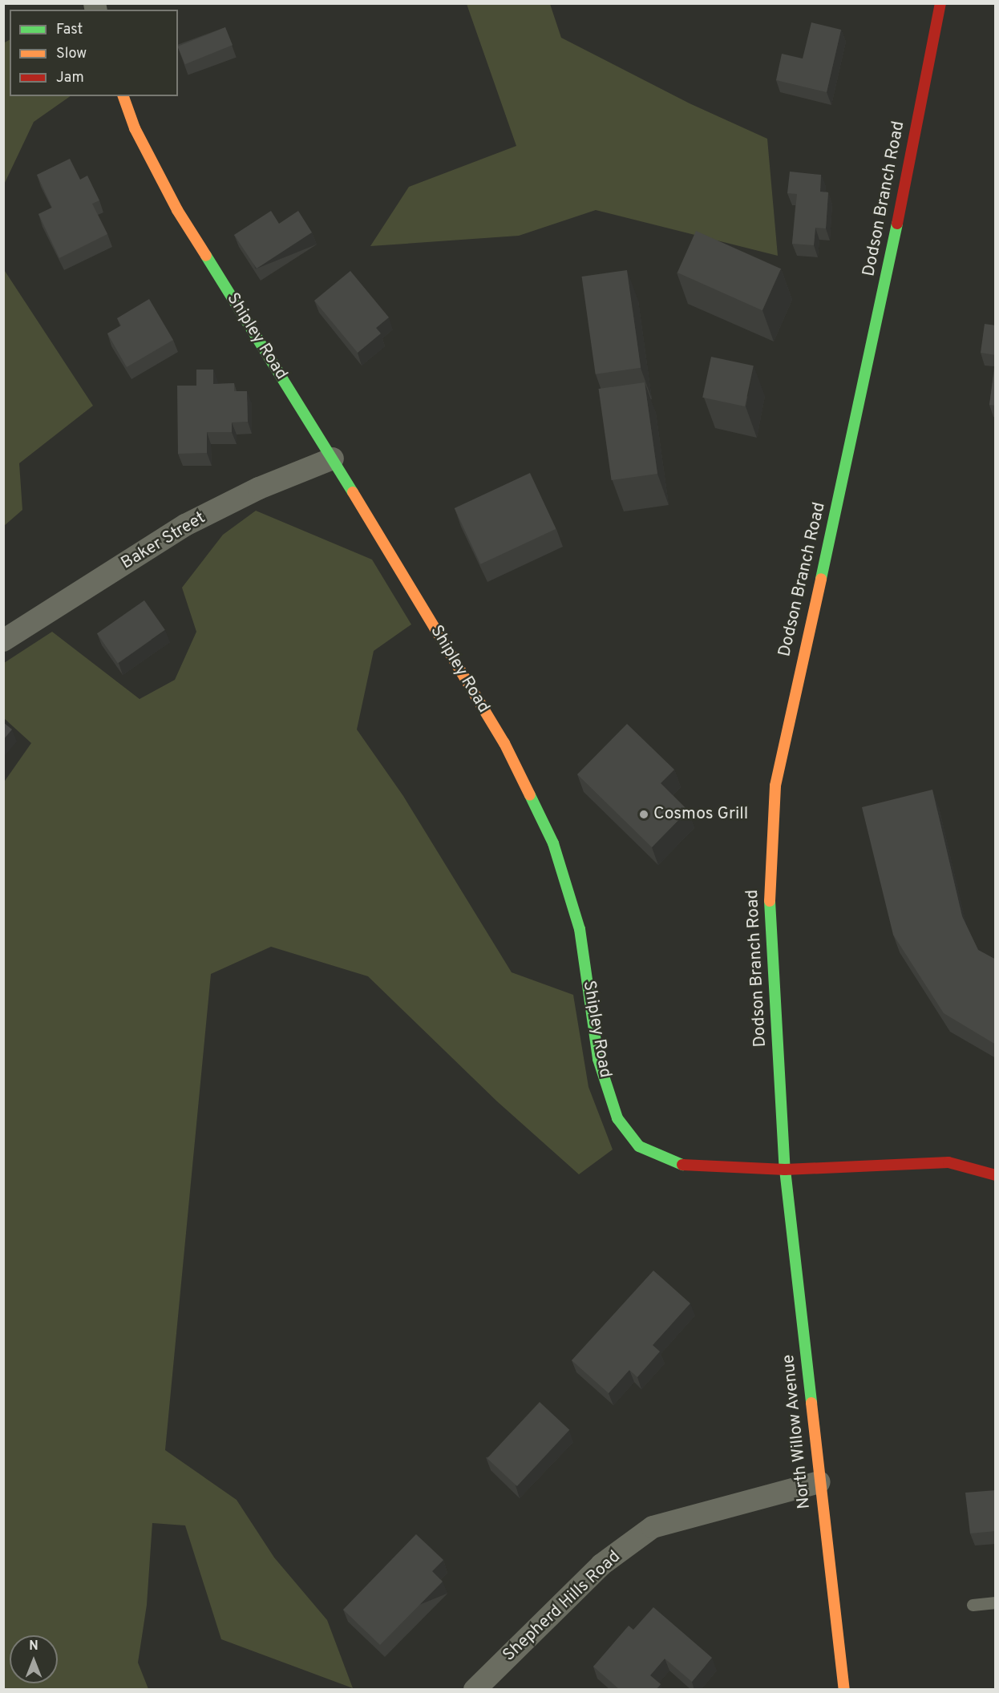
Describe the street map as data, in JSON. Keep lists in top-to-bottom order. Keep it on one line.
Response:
{"streets":{"main road":["Dodson Branch Road","Shipley Road","North Willow Avenue"],"street":["Baker Street","Shepherd Hills Road"]},"crossings":[["Dodson Branch Road","Shipley Road"],["Dodson Branch Road","North Willow Avenue"],["Shipley Road","Baker Street"],["Shipley Road","North Willow Avenue"],["North Willow Avenue","Shepherd Hills Road"]],"places":["Cosmos Grill"],"legend":["Fast","Slow","Jam"],"north":"top"}
